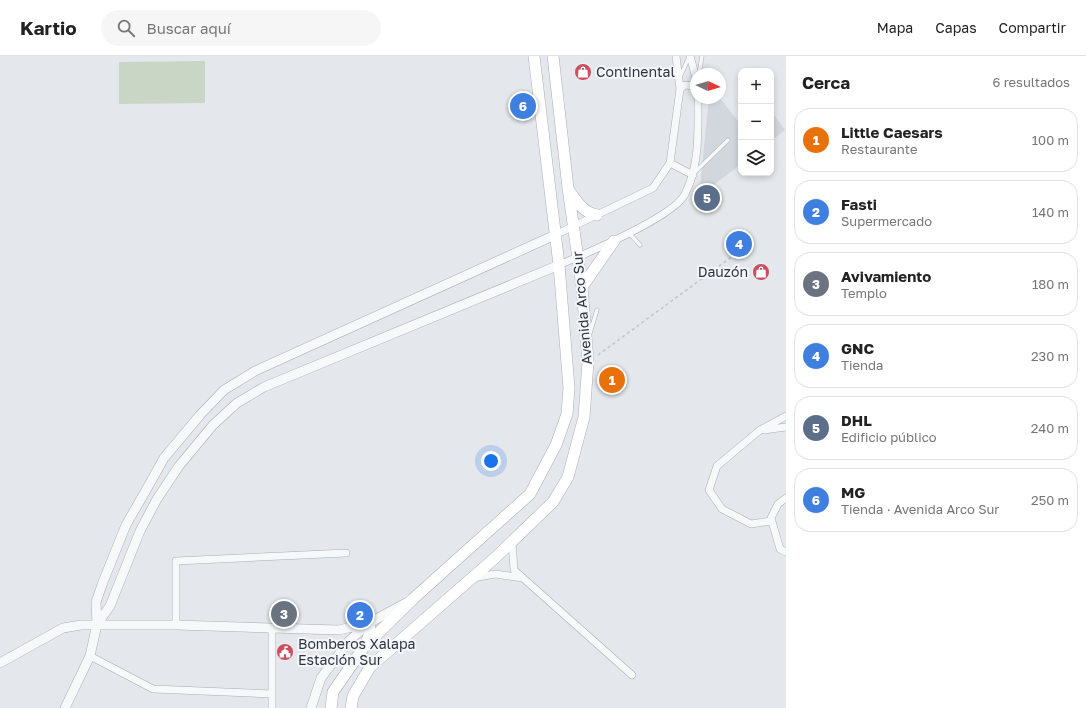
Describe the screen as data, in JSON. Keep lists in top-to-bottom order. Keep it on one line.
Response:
{"streets":{"main road":["Avenida Arco Sur"]},"places":{"shop":["Continental","Dauzón"],"public building":["Bomberos Xalapa Estación Sur"]},"north":"right","page":{"header":"Kartio","search":"Buscar aquí","nav":["Mapa","Capas","Compartir"],"heading":["Cerca","6 resultados"],"map_buttons":["+","−"],"pins":["6","5","4","1","3","2"],"list":[{"mark":"1","name":"Little Caesars","note":"Restaurante","value":"100 m"},{"mark":"2","name":"Fasti","note":"Supermercado","value":"140 m"},{"mark":"3","name":"Avivamiento","note":"Templo","value":"180 m"},{"mark":"4","name":"GNC","note":"Tienda","value":"230 m"},{"mark":"5","name":"DHL","note":"Edificio público","value":"240 m"},{"mark":"6","name":"MG","note":"Tienda · Avenida Arco Sur","value":"250 m"}]}}
